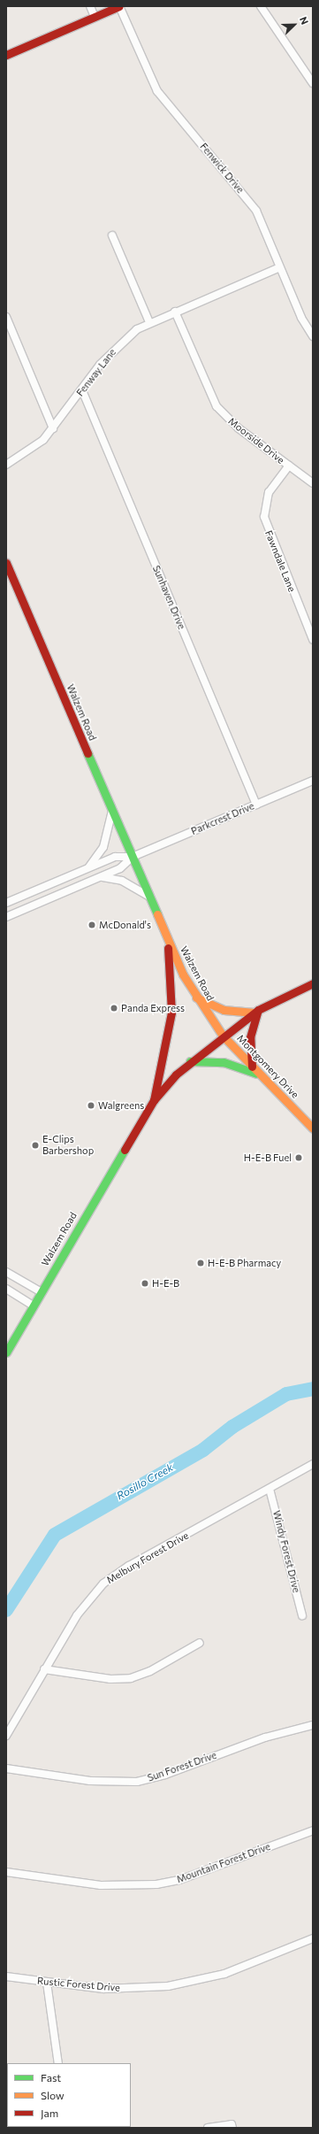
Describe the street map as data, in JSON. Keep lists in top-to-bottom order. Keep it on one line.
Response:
{"streets":{"main road":["Walzem Road","Montgomery Drive"],"street":["Fenwick Drive","Fenway Lane","Moorside Drive","Fawndale Lane","Sunhaven Drive","Parkcrest Drive","Windy Forest Drive","Melbury Forest Drive","Sun Forest Drive","Mountain Forest Drive","Rustic Forest Drive"]},"crossings":[["Fenwick Drive","Fenway Lane"],["Fenway Lane","Moorside Drive"],["Fenway Lane","Sunhaven Drive"],["Moorside Drive","Fawndale Lane"],["Sunhaven Drive","Parkcrest Drive"],["Walzem Road","Parkcrest Drive"],["Walzem Road","Montgomery Drive"],["Windy Forest Drive","Melbury Forest Drive"]],"water":["Rosillo Creek"],"places":["McDonald's","Panda Express","Walgreens","E-Clips Barbershop","H-E-B Fuel","H-E-B Pharmacy","H-E-B"],"legend":["Fast","Slow","Jam"],"north":"top right"}
